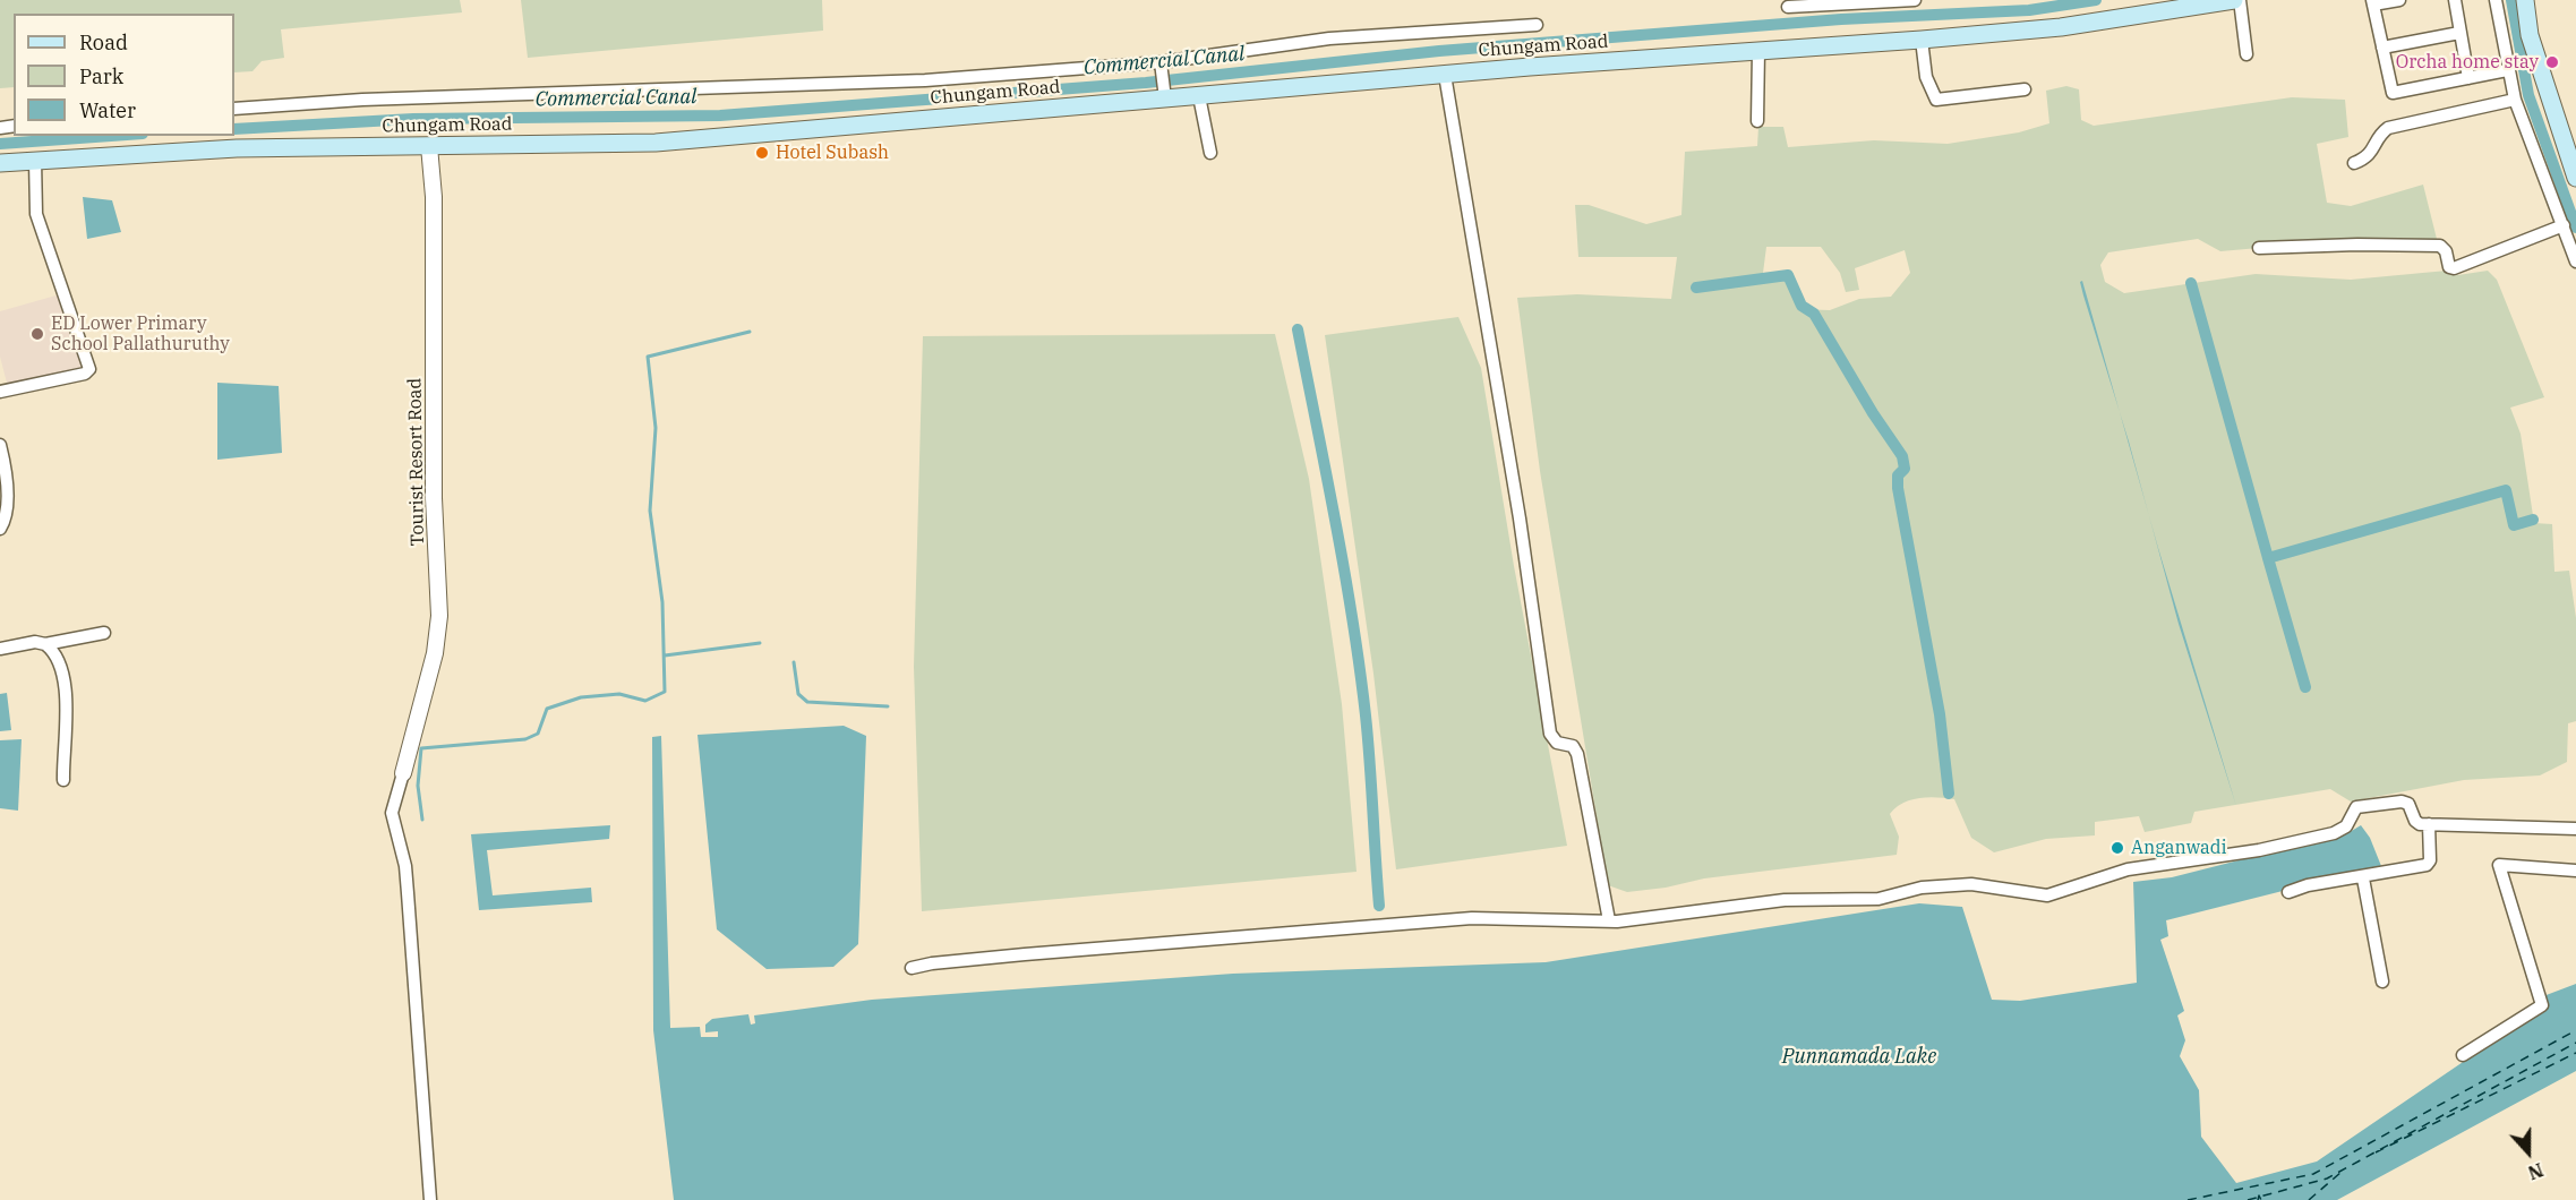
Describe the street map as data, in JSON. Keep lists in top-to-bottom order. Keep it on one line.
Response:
{"streets":{"main road":["Chungam Road"],"street":["Tourist Resort Road"]},"crossings":[["Chungam Road","Tourist Resort Road"]],"water":["Commercial Canal","Punnamada Lake"],"places":["Orcha home stay","Hotel Subash","ED Lower Primary School Pallathuruthy","Anganwadi"],"legend":["Road","Park","Water"],"north":"bottom"}
